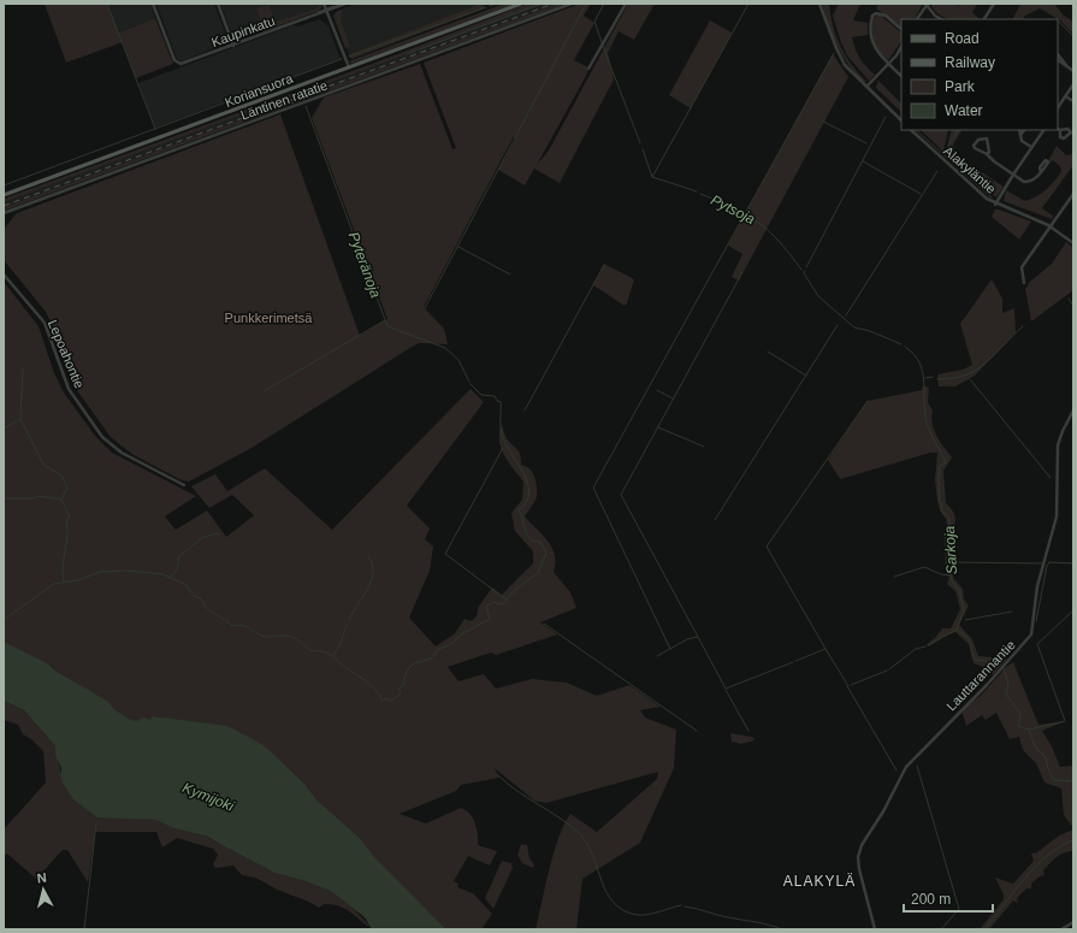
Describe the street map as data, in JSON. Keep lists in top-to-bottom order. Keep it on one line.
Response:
{"streets":{"main road":["Koriansuora"],"street":["Kaupinkatu","Läntinen ratatie","Alakyläntie","Lepoahontie","Lauttarannantie"]},"districts":["ALAKYLÄ"],"water":["Pytsoja","Pyteränoja","Sarkoja","Kymijoki"],"parks":["Punkkerimetsä"],"legend":["Road","Railway","Park","Water"],"scale_bar":"200 m","north":"top"}
